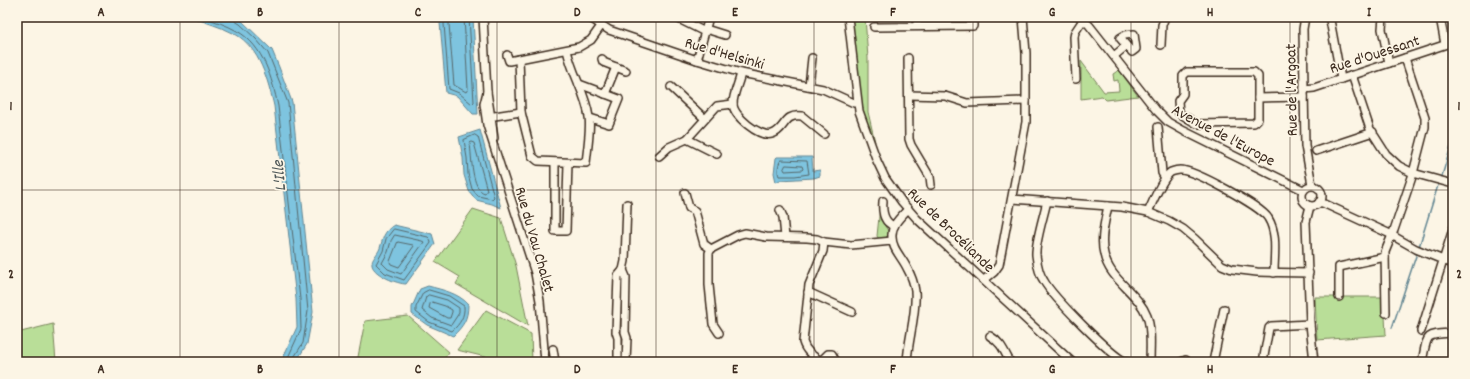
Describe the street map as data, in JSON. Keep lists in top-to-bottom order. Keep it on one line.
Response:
{"streets":{"street":["Rue d'Helsinki","Rue d'Ouessant","Rue de l'Argoat","Avenue de l'Europe","Rue de Brocéliande","Rue du Vau Chalet"]},"crossings":[["Rue d'Helsinki","Rue de Brocéliande"],["Rue d'Ouessant","Rue de l'Argoat"],["Rue de l'Argoat","Avenue de l'Europe"]],"water":["L'Ille"],"grid":{"columns":["A","B","C","D","E","F","G","H","I"],"rows":["1","2"]}}
